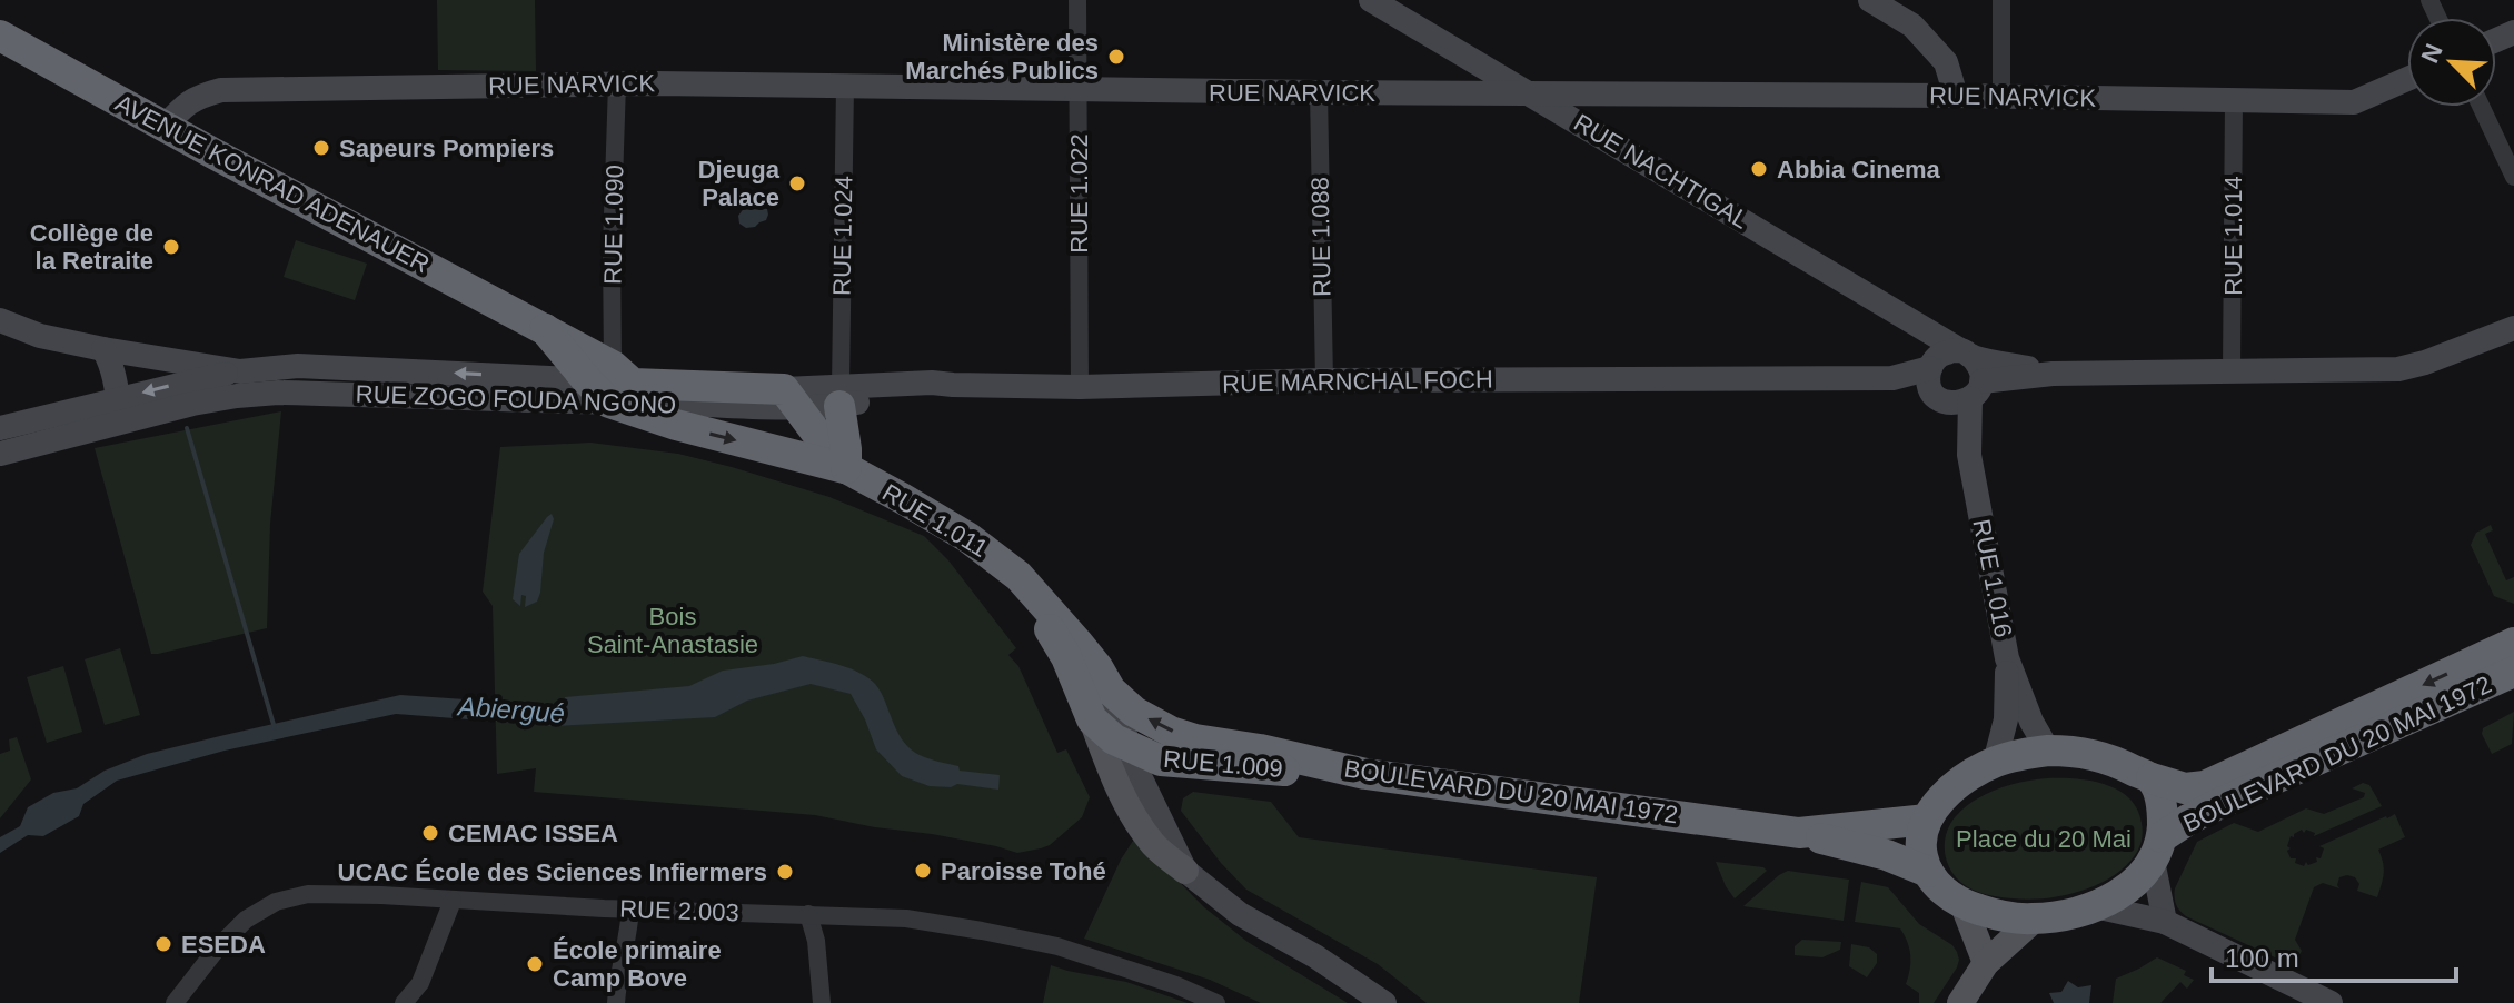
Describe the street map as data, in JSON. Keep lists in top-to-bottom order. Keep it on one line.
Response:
{"streets":{"highway":["AVENUE KONRAD ADENAUER","RUE 1.011","BOULEVARD DU 20 MAI 1972","RUE 1.009"],"main road":["RUE NARVICK","RUE NACHTIGAL","RUE MARNCHAL FOCH","RUE ZOGO FOUDA NGONO","RUE 1.016"],"street":["RUE 1.022","RUE 1.090","RUE 1.024","RUE 1.014","RUE 1.088","RUE 2.003"]},"crossings":[["RUE NARVICK","RUE NACHTIGAL"],["RUE NARVICK","AVENUE KONRAD ADENAUER"],["RUE NARVICK","RUE 1.022"],["RUE NARVICK","RUE 1.090"],["RUE NARVICK","RUE 1.024"],["RUE NARVICK","RUE 1.014"],["RUE NARVICK","RUE 1.088"],["RUE NACHTIGAL","RUE MARNCHAL FOCH"],["AVENUE KONRAD ADENAUER","RUE 1.090"],["AVENUE KONRAD ADENAUER","RUE ZOGO FOUDA NGONO"],["RUE 1.022","RUE MARNCHAL FOCH"],["RUE 1.090","RUE ZOGO FOUDA NGONO"],["RUE 1.024","RUE MARNCHAL FOCH"],["RUE 1.088","RUE MARNCHAL FOCH"],["RUE MARNCHAL FOCH","RUE 1.016"],["RUE 1.011","BOULEVARD DU 20 MAI 1972"],["RUE 1.011","RUE 1.009"],["RUE 1.016","BOULEVARD DU 20 MAI 1972"],["BOULEVARD DU 20 MAI 1972","RUE 1.009"]],"water":["Abiergué"],"parks":["Bois Saint-Anastasie","Place du 20 Mai"],"places":["Ministère des Marchés Publics","Sapeurs Pompiers","Abbia Cinema","Djeuga Palace","Collège de la Retraite","CEMAC ISSEA","Paroisse Tohé","UCAC École des Sciences Infiermers","ESEDA","École primaire Camp Bove"],"scale_bar":"100 m","north":"top left"}
